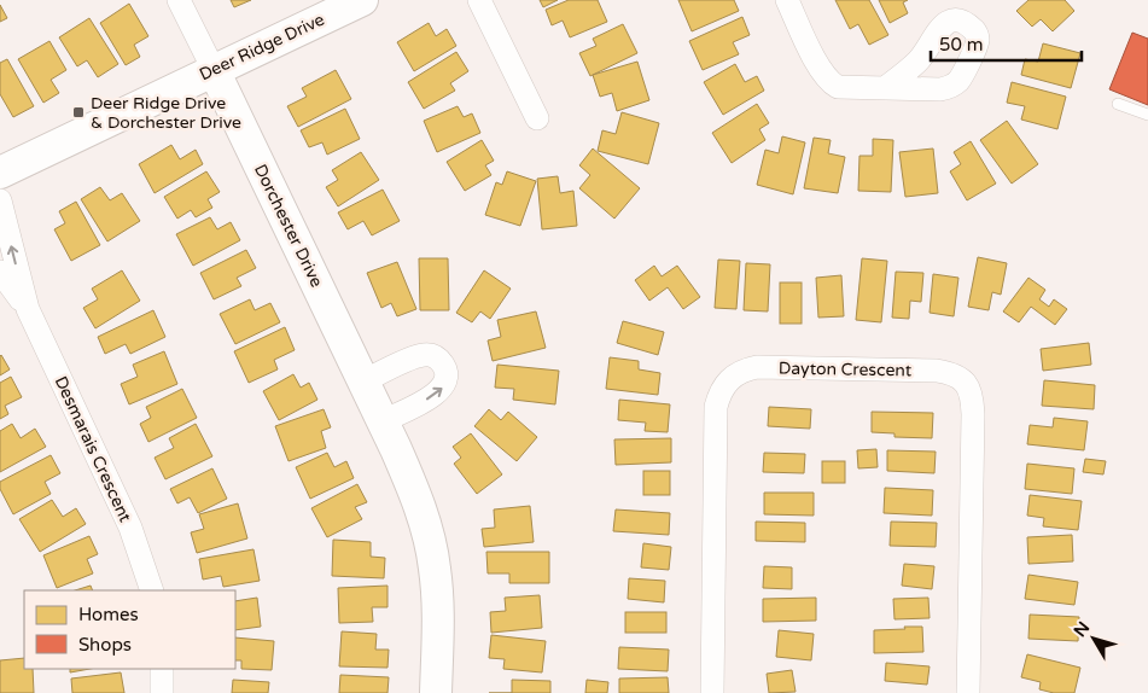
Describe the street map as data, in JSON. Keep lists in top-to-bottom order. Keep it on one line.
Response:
{"streets":{"street":["Deer Ridge Drive","Dorchester Drive","Dayton Crescent","Desmarais Crescent"]},"crossings":[["Deer Ridge Drive","Dorchester Drive"]],"places":{"transit":["Deer Ridge Drive & Dorchester Drive"]},"legend":["Homes","Shops"],"scale_bar":"50 m","north":"top left"}
